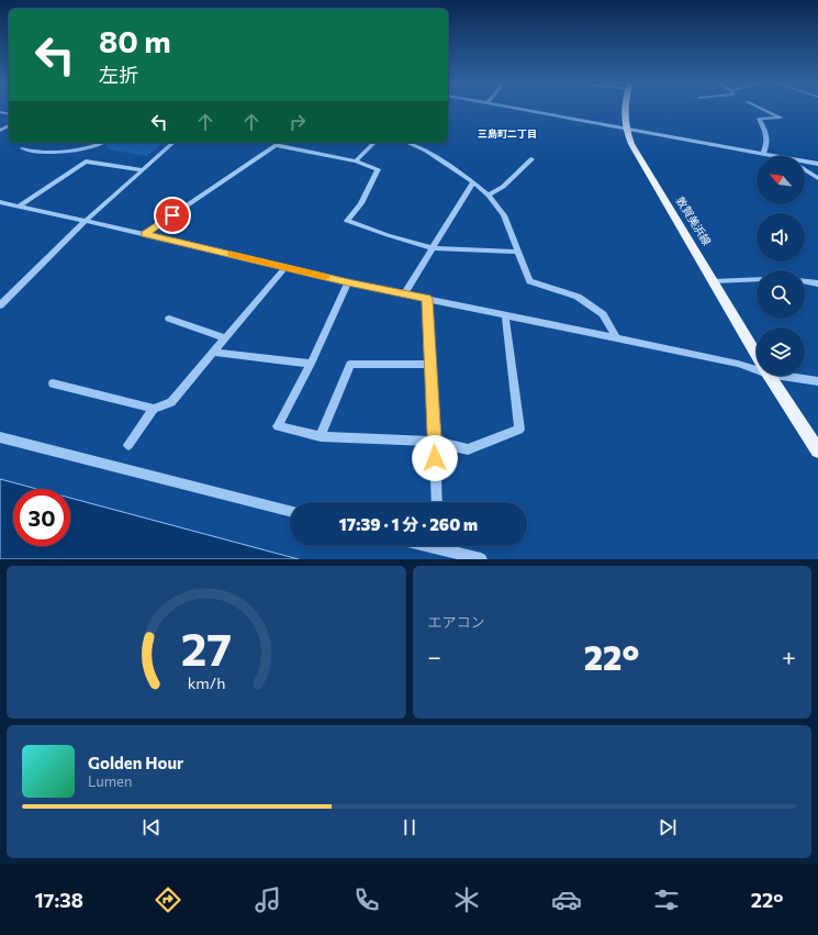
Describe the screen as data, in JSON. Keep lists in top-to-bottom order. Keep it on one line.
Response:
{"streets":{"main road":["敦賀美浜線"]},"districts":["三島町二丁目"],"north":"top left","page":{"turn":["80 m","左折"],"limit":"30","trip":"17:39 · 1 分 · 260 m","tile":"エアコン","heat":["−","22°","+"],"song":["Golden Hour","Lumen"],"tabs":["17:38","22°"],"gauge":["27","km/h"]}}
